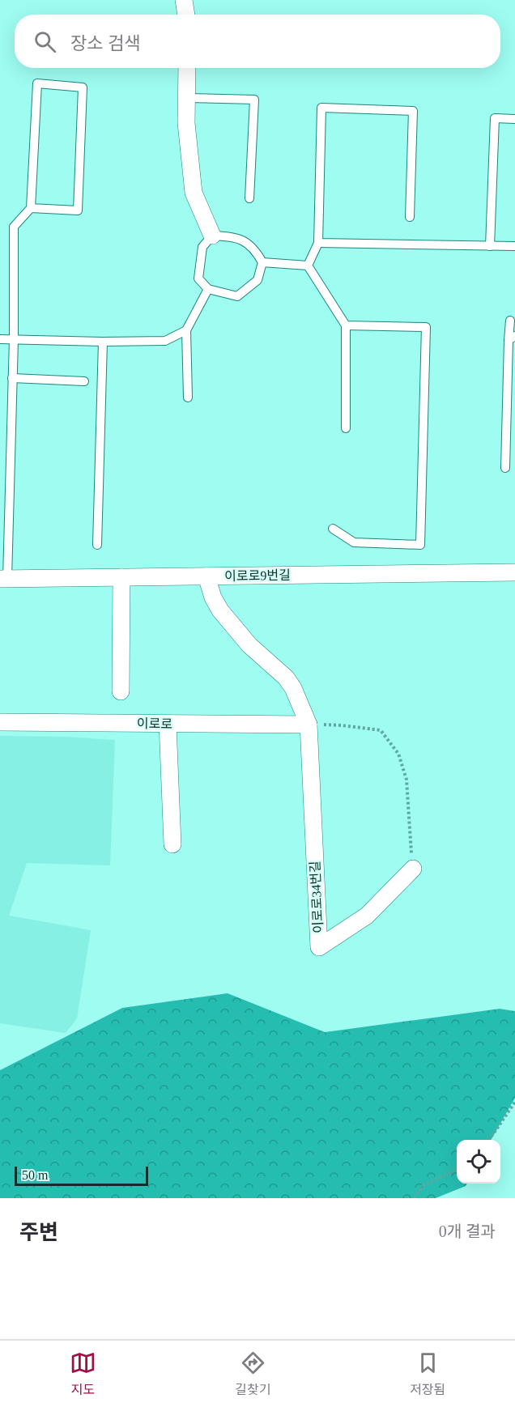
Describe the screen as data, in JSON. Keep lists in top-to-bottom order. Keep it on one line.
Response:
{"streets":{"street":["이로로9번길","이로로","이로로34번길"]},"crossings":[["이로로","이로로34번길"]],"scale_bar":"50 m","page":{"search":"장소 검색","scale":"50 m","heading":["주변","0개 결과"],"nav":["지도","길찾기","저장됨"]}}
